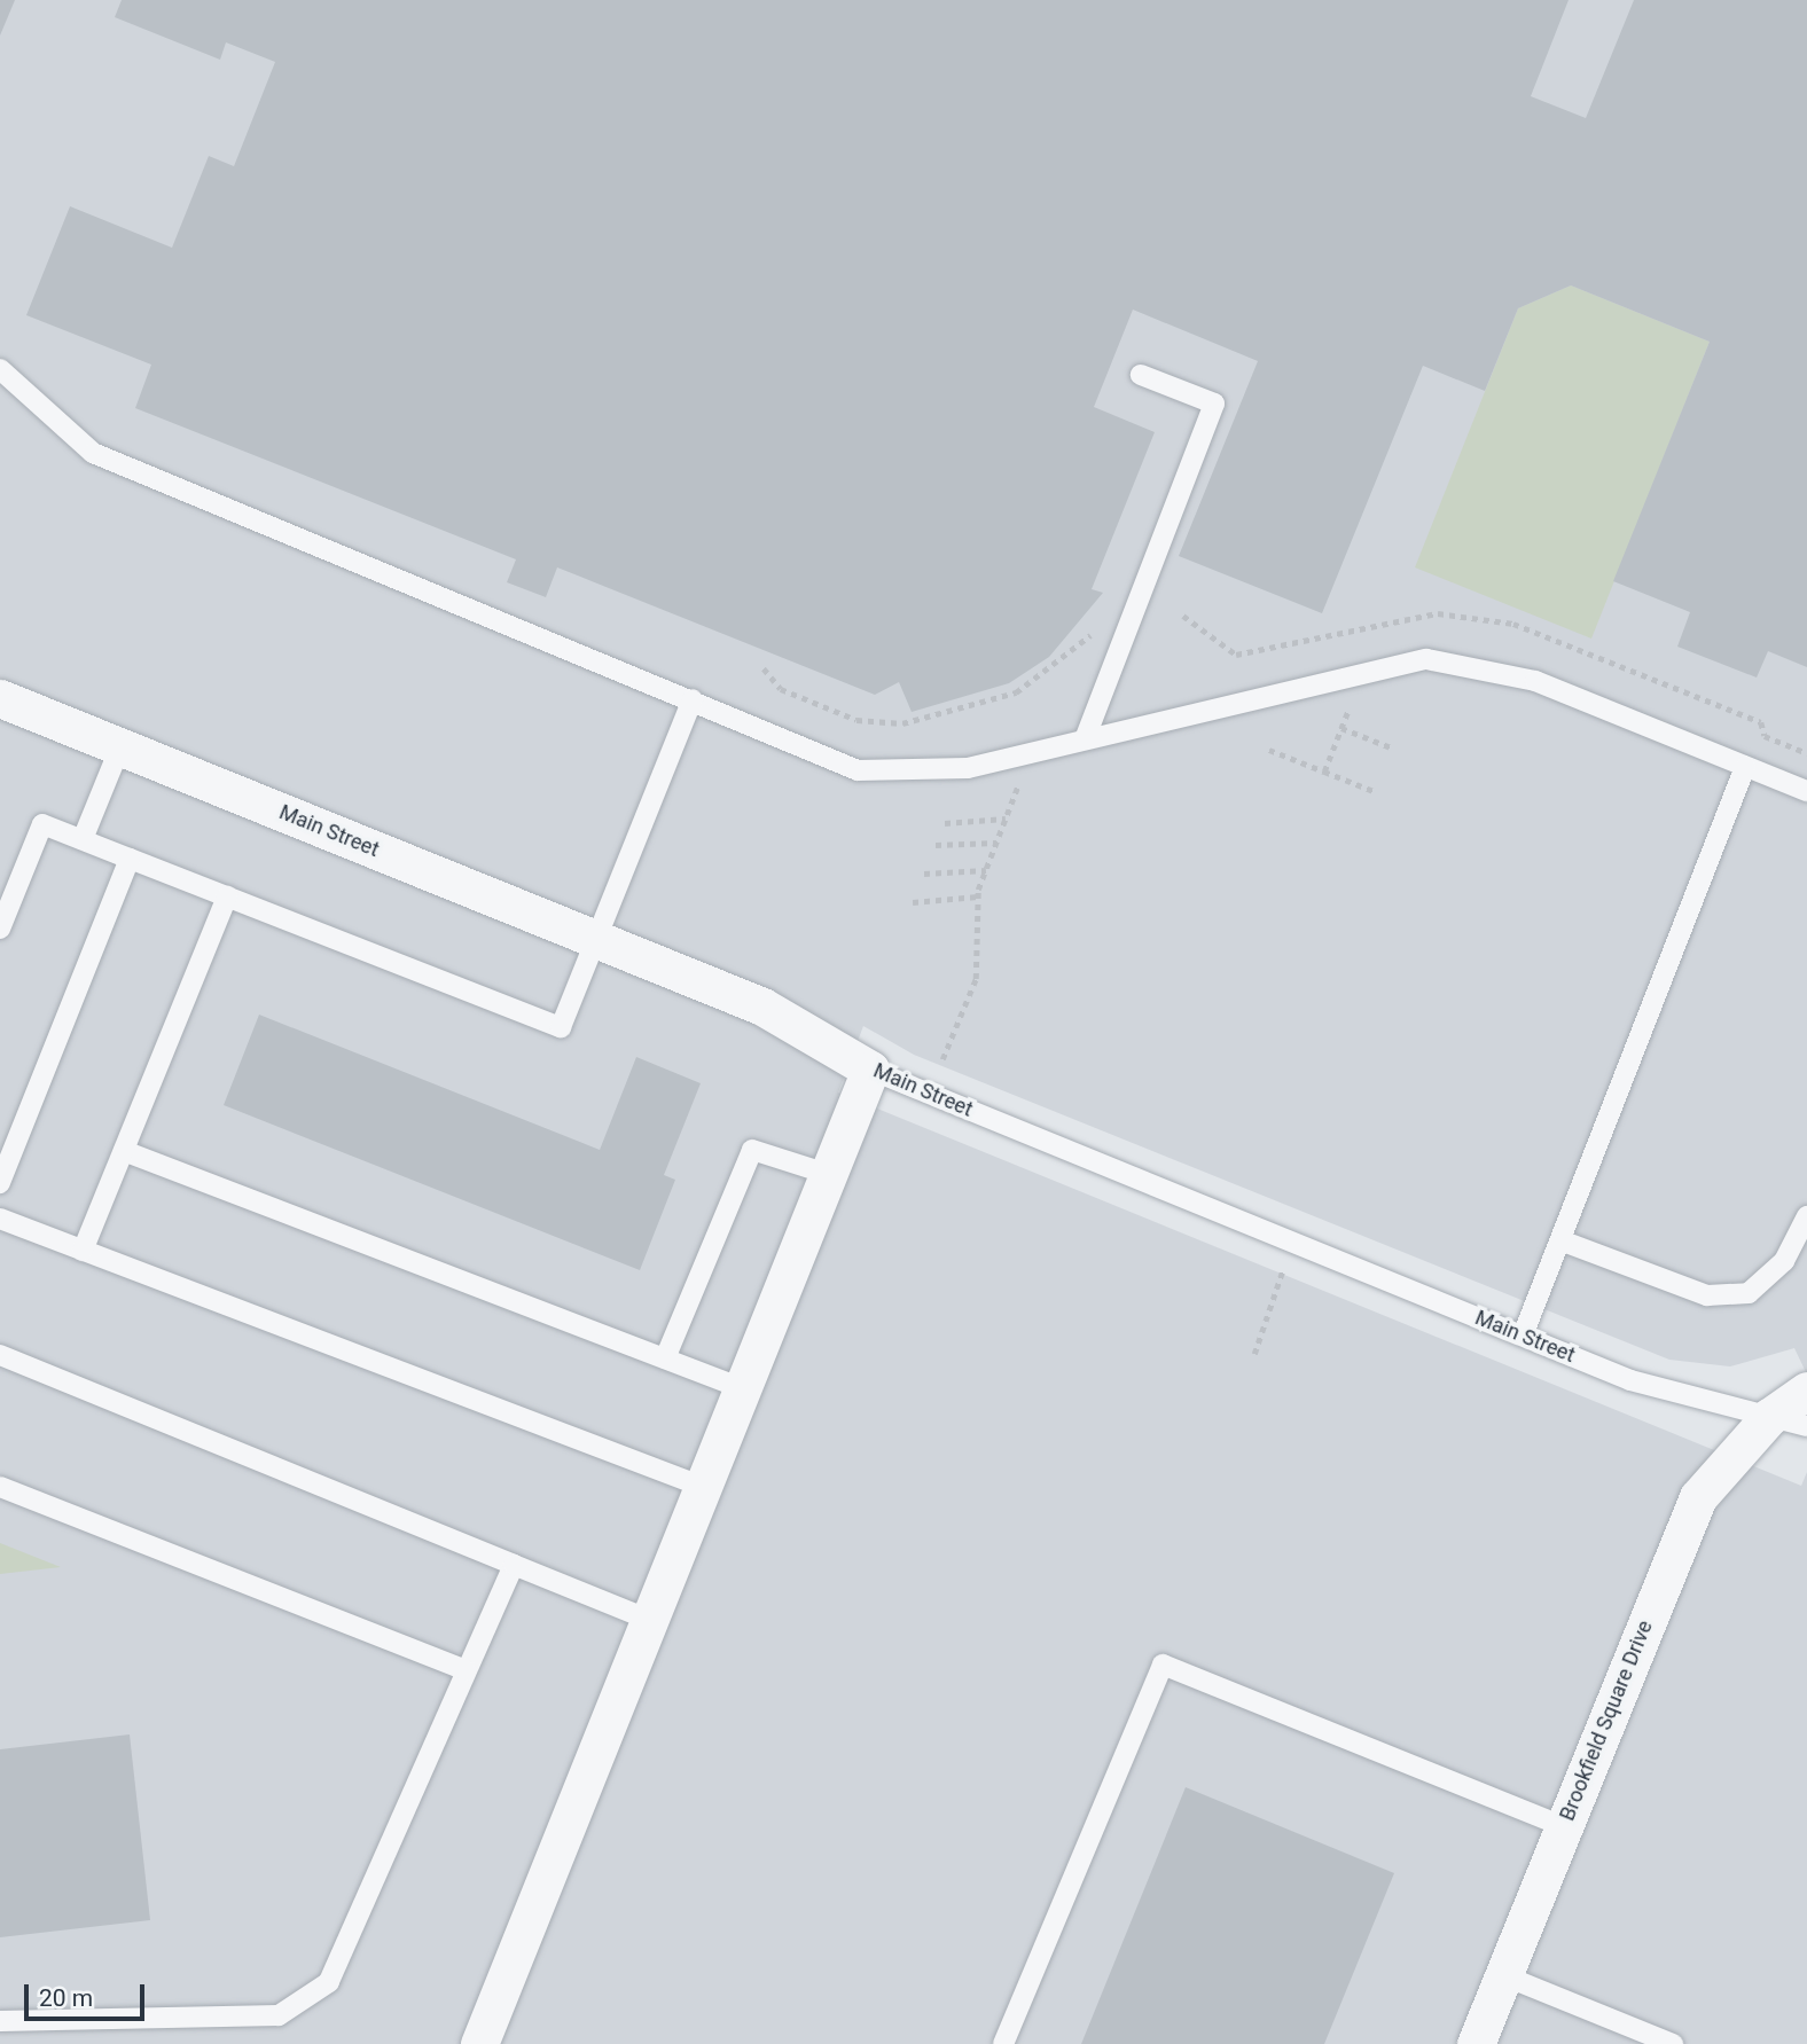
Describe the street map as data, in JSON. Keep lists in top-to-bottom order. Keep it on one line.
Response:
{"streets":{"street":["Main Street","Brookfield Square Drive"]},"crossings":[["Main Street","Brookfield Square Drive"]],"scale_bar":"20 m"}
